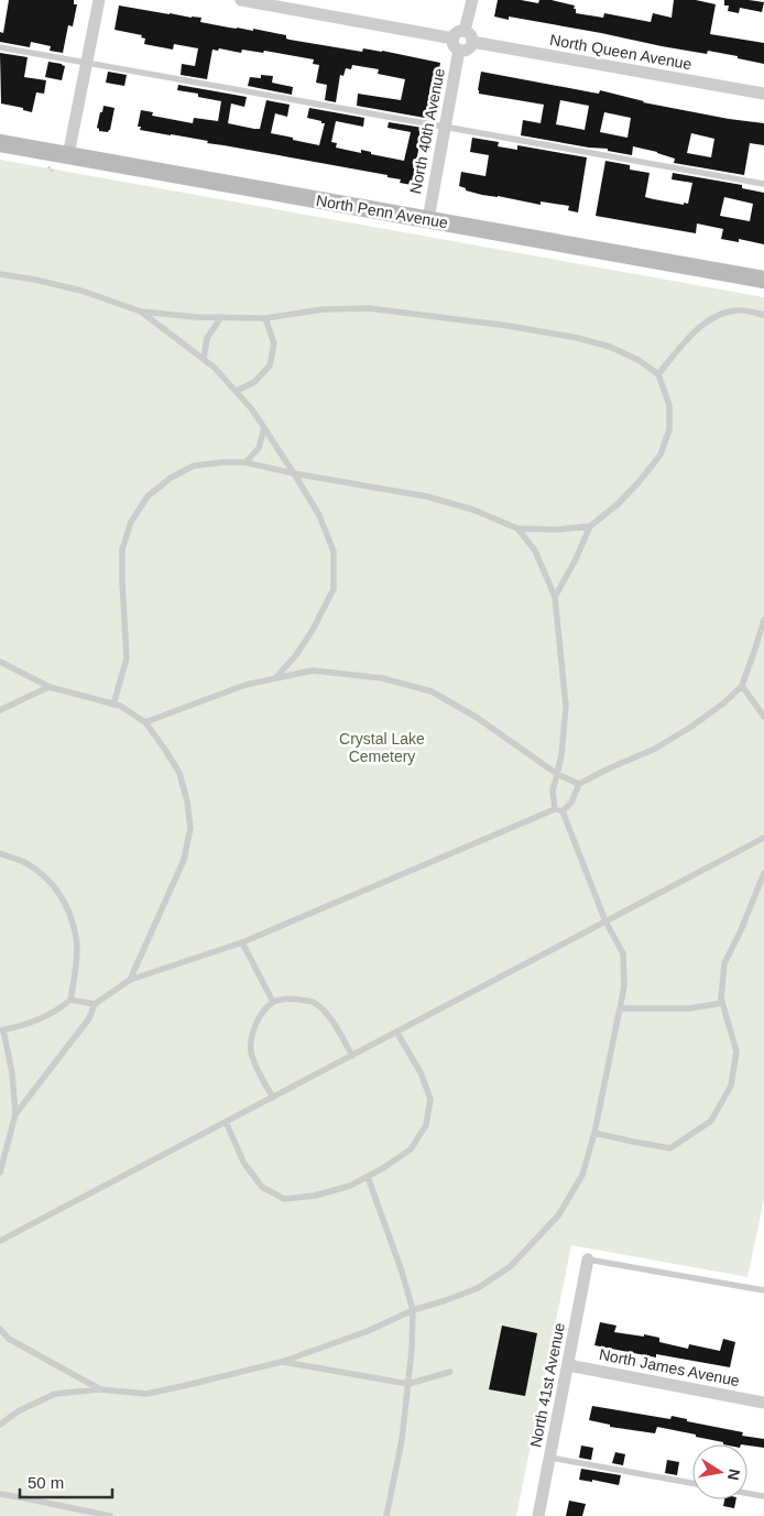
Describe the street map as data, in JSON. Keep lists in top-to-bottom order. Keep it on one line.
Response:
{"streets":{"main road":["North Penn Avenue"],"street":["North Queen Avenue","North 40th Avenue","North James Avenue","North 41st Avenue"]},"crossings":[["North Queen Avenue","North 40th Avenue"],["North 40th Avenue","North Penn Avenue"],["North James Avenue","North 41st Avenue"]],"parks":["Crystal Lake Cemetery"],"scale_bar":"50 m","north":"right"}
